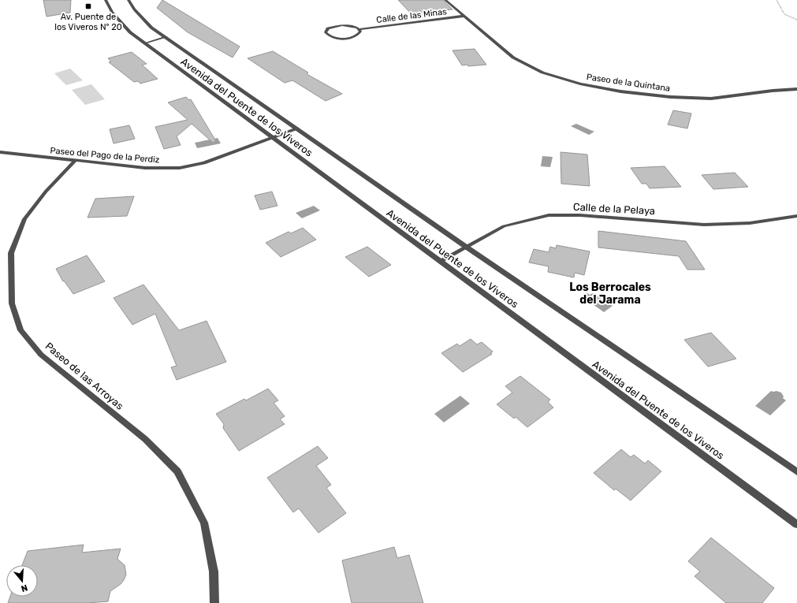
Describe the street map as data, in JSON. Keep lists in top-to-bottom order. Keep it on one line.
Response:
{"streets":{"street":["Calle de las Minas","Paseo de la Quintana","Avenida del Puente de los Viveros","Paseo del Pago de la Perdiz","Calle de la Pelaya","Paseo de las Arroyas"]},"crossings":[["Calle de las Minas","Paseo de la Quintana"],["Avenida del Puente de los Viveros","Paseo del Pago de la Perdiz"],["Avenida del Puente de los Viveros","Calle de la Pelaya"],["Paseo del Pago de la Perdiz","Paseo de las Arroyas"]],"districts":["Los Berrocales del Jarama"],"places":{"transit":["Av. Puente de los Viveros Nº 20"]},"north":"bottom"}
